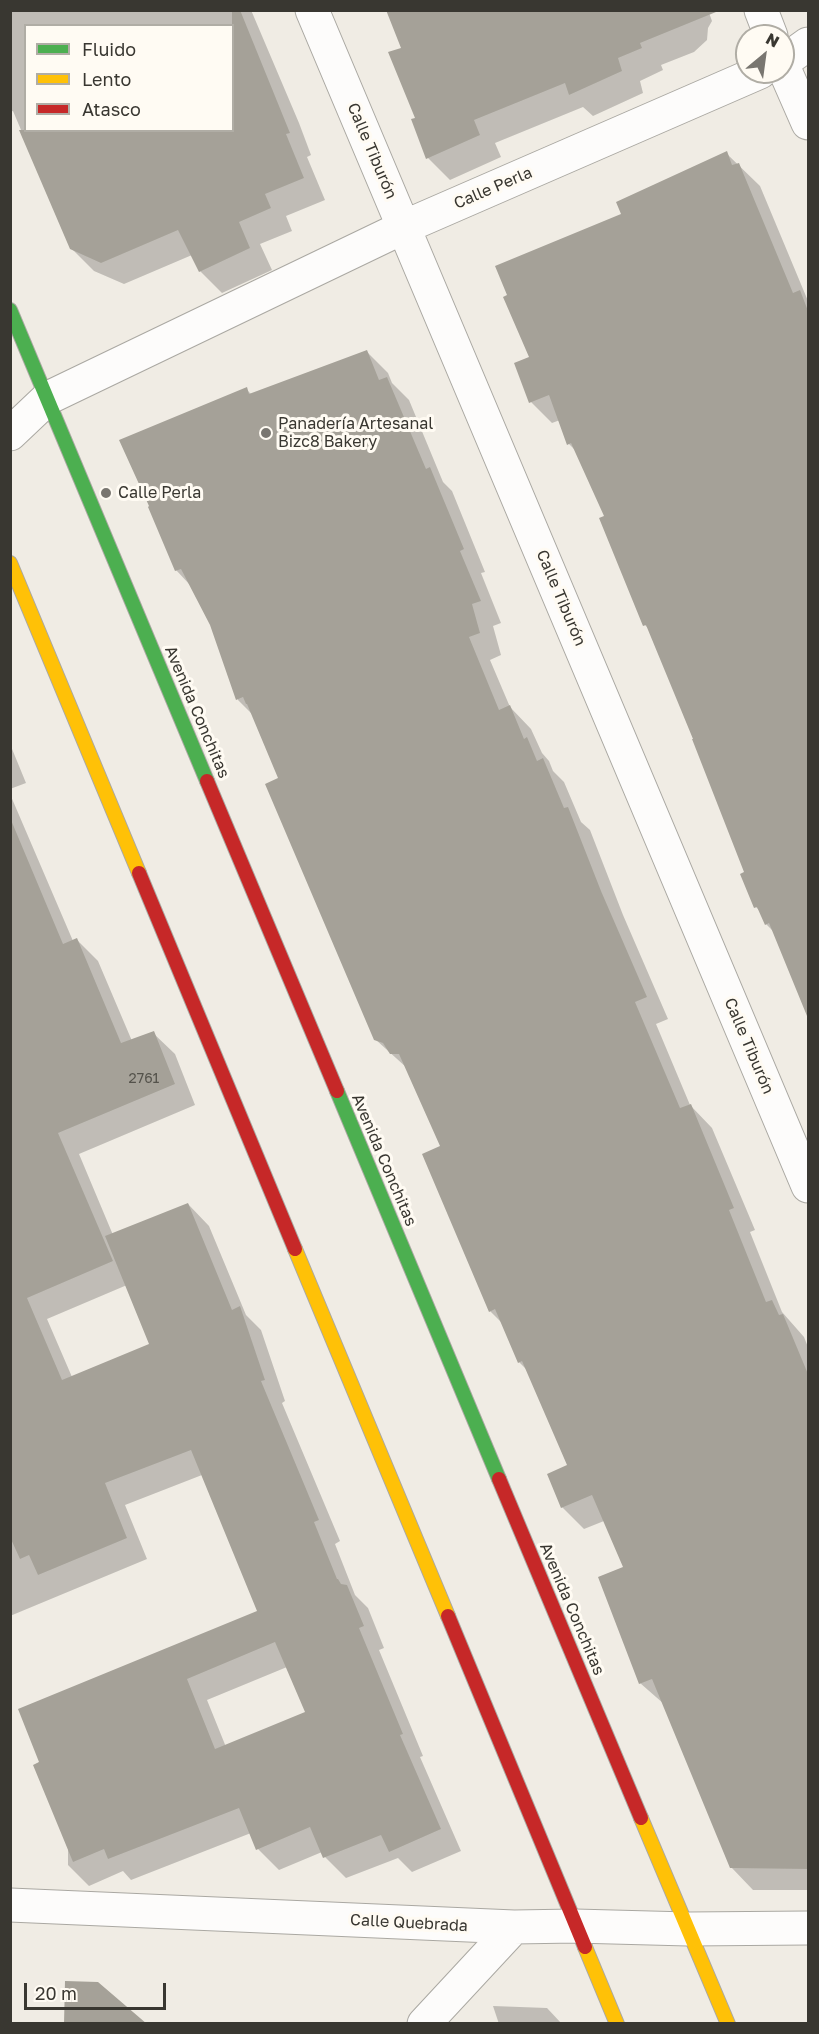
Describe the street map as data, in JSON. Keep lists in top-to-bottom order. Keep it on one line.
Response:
{"streets":{"street":["Calle Tiburón","Calle Perla","Avenida Conchitas","Calle Quebrada"]},"crossings":[["Calle Tiburón","Calle Perla"],["Calle Perla","Avenida Conchitas"],["Avenida Conchitas","Calle Quebrada"]],"places":["Panadería Artesanal Bizc8 Bakery","Calle Perla"],"house_numbers":["2761"],"legend":["Fluido","Lento","Atasco"],"scale_bar":"20 m","north":"top right"}
